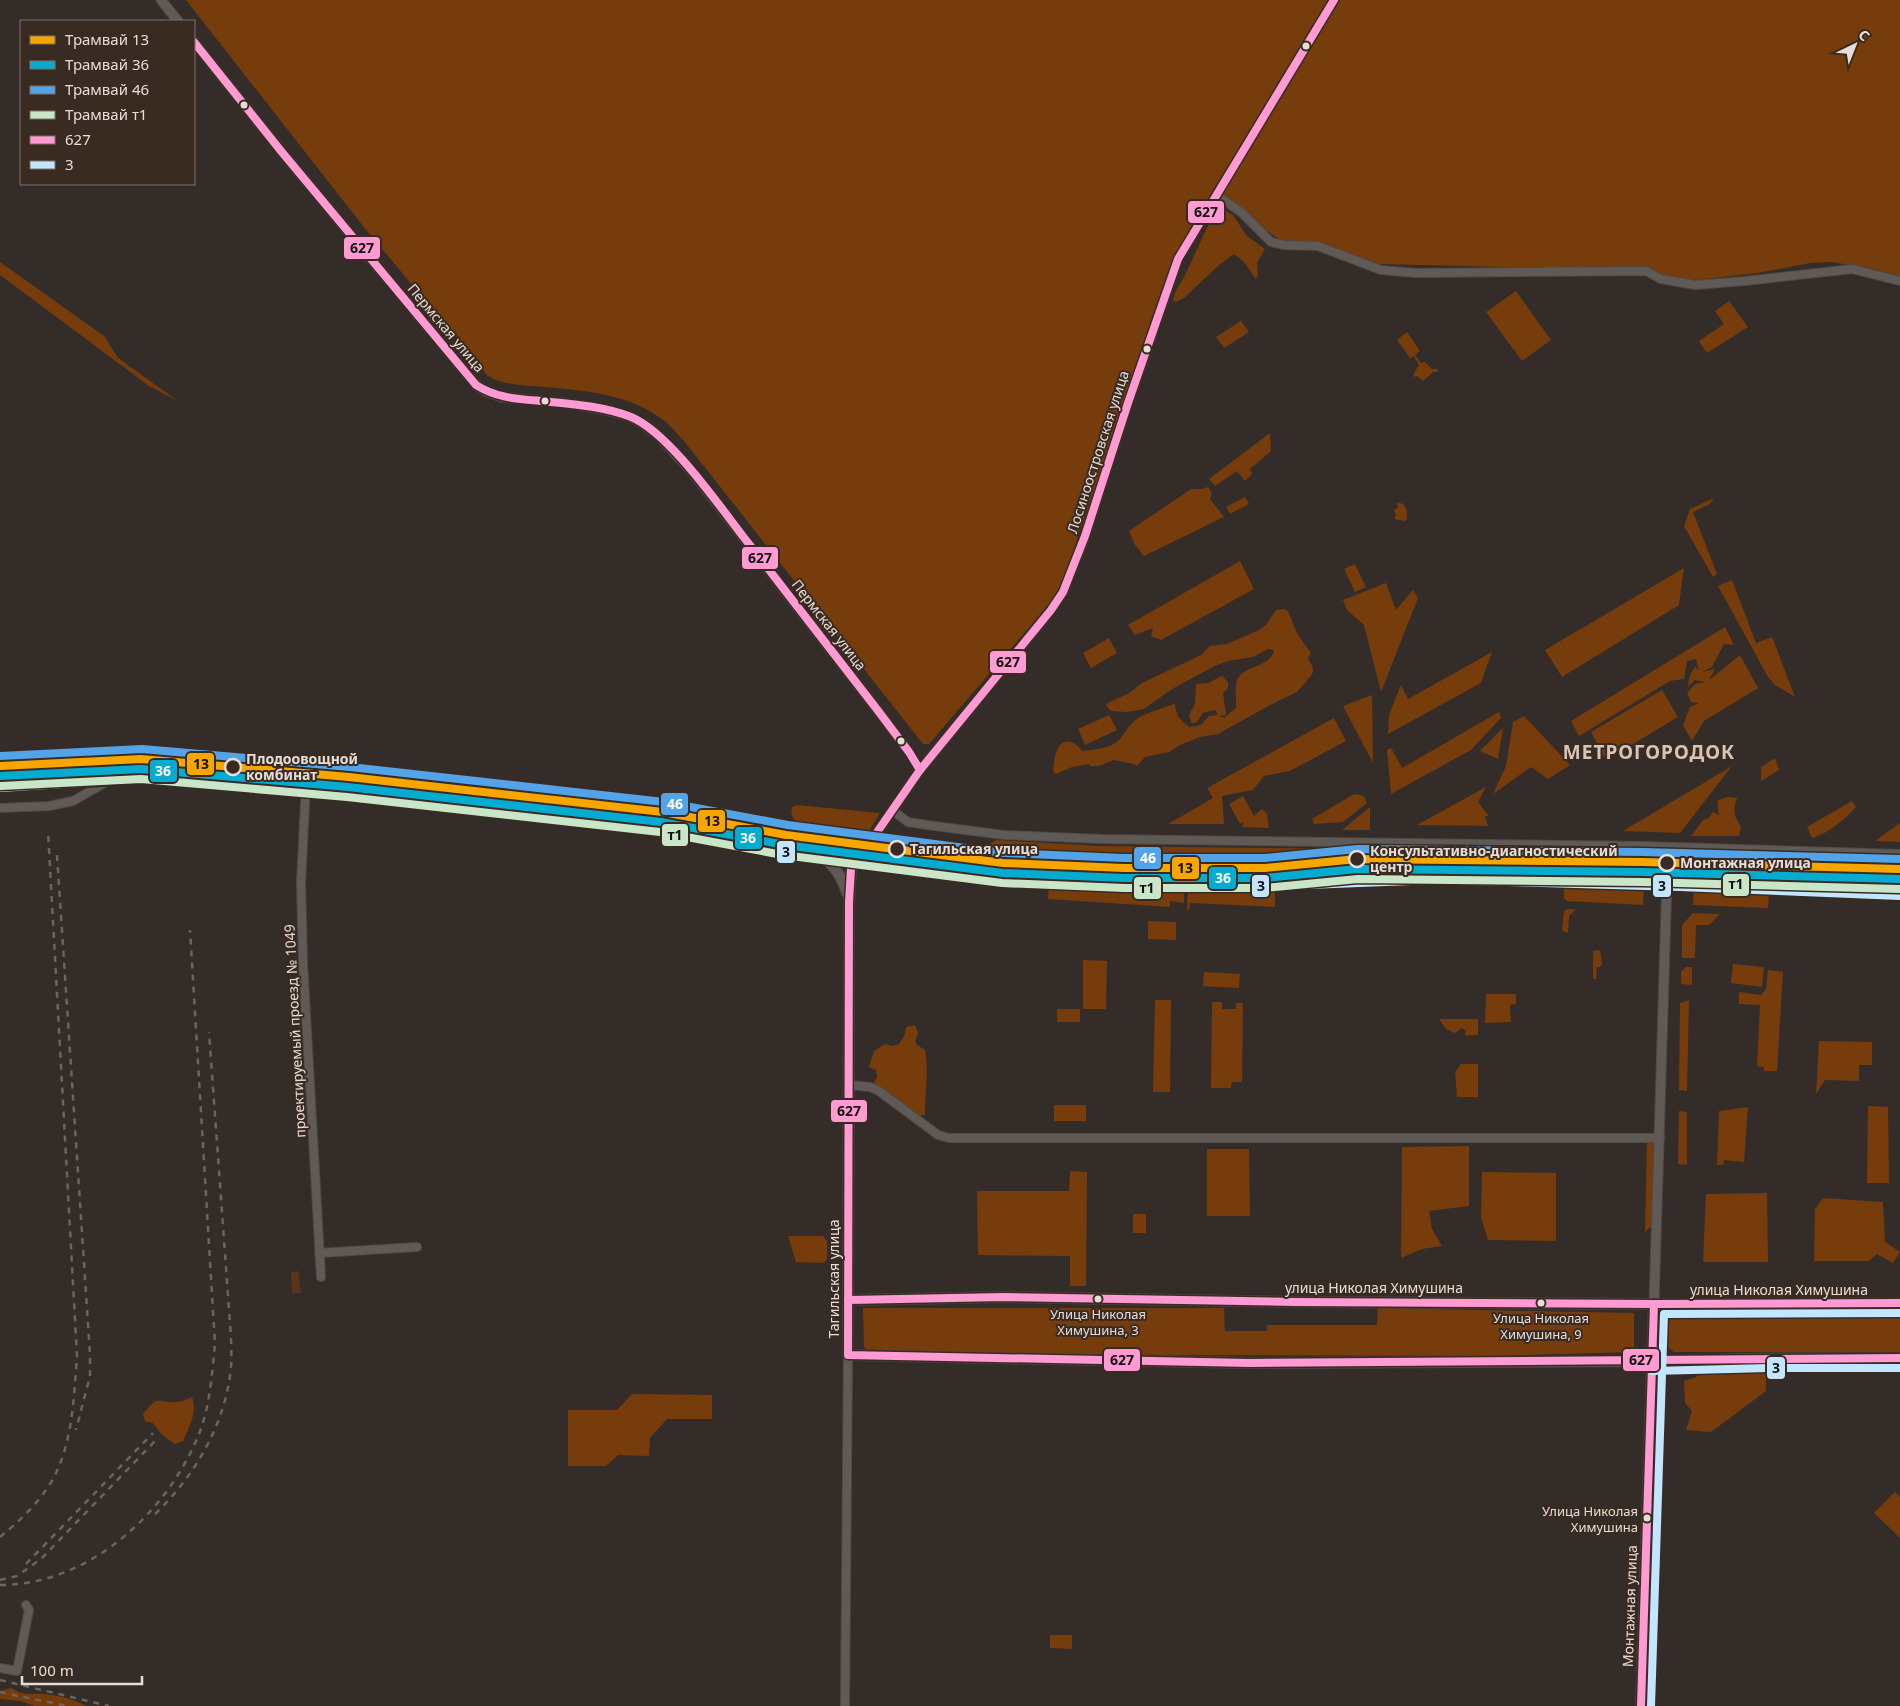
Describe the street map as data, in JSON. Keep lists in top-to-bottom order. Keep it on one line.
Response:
{"streets":{"main road":["Тагильская улица","улица Николая Химушина","Монтажная улица"],"street":["Пермская улица","Лосиноостровская улица","проектируемый проезд № 1049"]},"crossings":[["Пермская улица","Лосиноостровская улица"],["Лосиноостровская улица","Тагильская улица"],["Тагильская улица","улица Николая Химушина"],["улица Николая Химушина","Монтажная улица"]],"districts":["МЕТРОГОРОДОК"],"places":["Плодоовощной комбинат","Тагильская улица","Консультативно-диагностический центр","Монтажная улица","Улица Николая Химушина, 3","Улица Николая Химушина, 9","Улица Николая Химушина"],"lines":["transit line 627","tram line 46","tram line 13","tram line 36","transit line 3","tram line т1"],"legend":["Трамвай 13","Трамвай 36","Трамвай 46","Трамвай т1","627","3"],"scale_bar":"100 m","north":"top right"}
